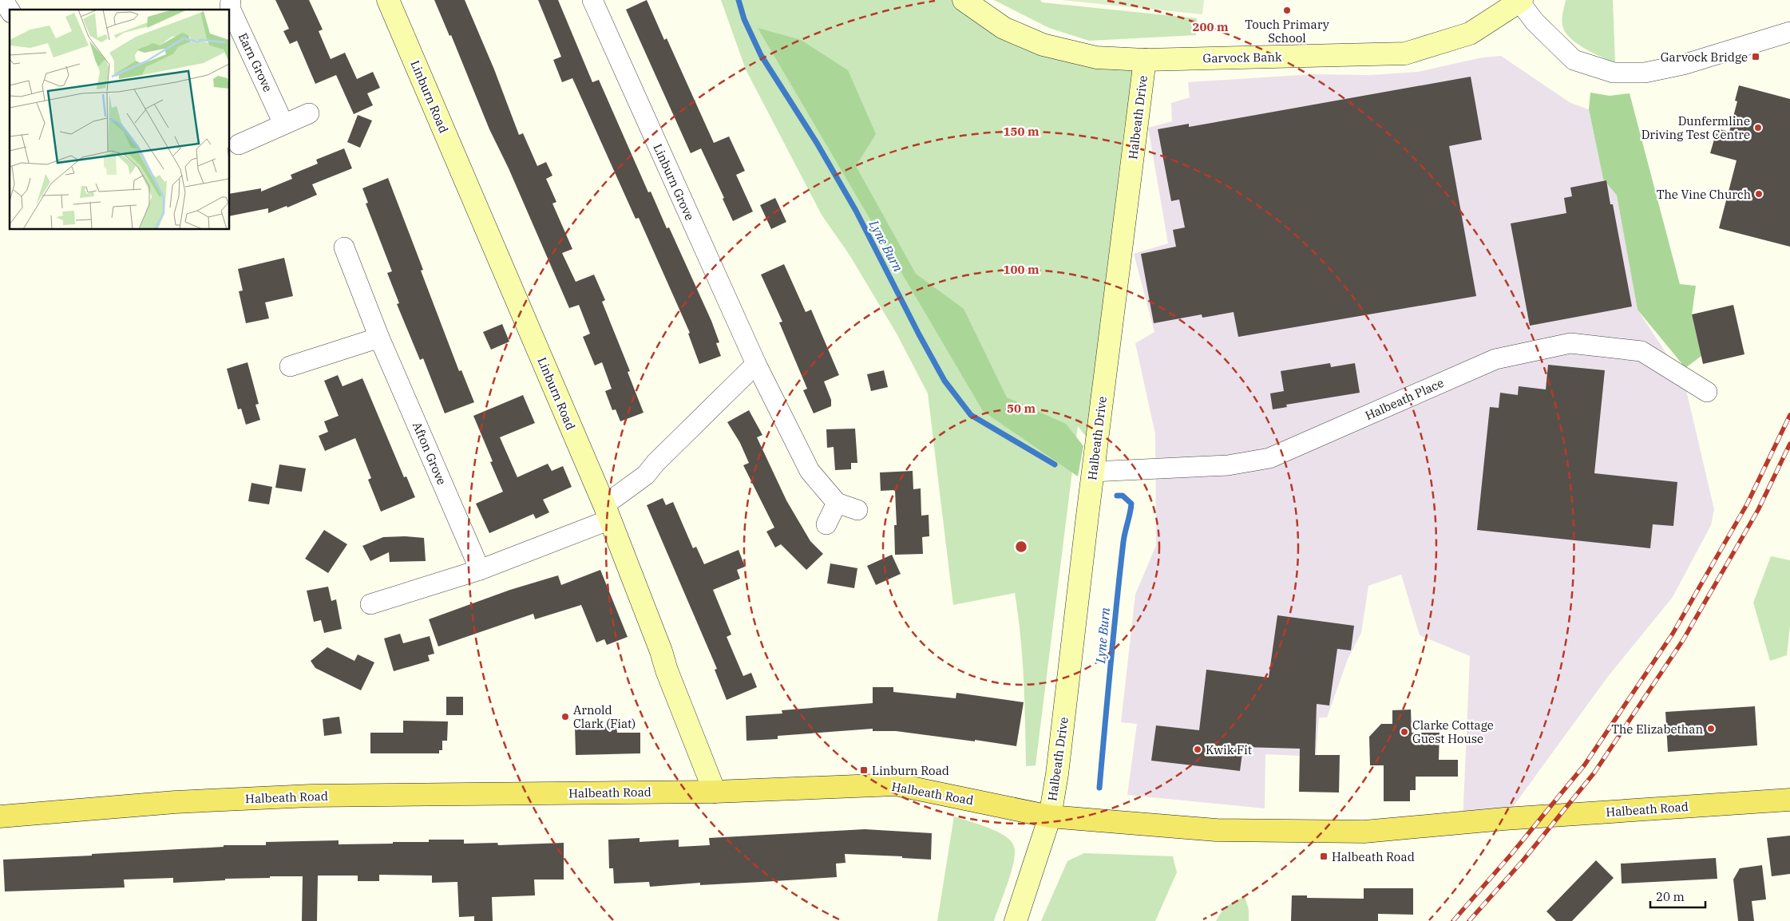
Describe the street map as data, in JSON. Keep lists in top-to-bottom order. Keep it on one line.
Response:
{"streets":{"main road":["Halbeath Road"],"street":["Garvock Bank","Earn Grove","Linburn Road","Halbeath Drive","Linburn Grove","Halbeath Place","Afton Grove"]},"crossings":[["Garvock Bank","Halbeath Drive"],["Linburn Road","Halbeath Road"],["Halbeath Drive","Halbeath Place"],["Halbeath Drive","Halbeath Road"]],"water":["Lyne Burn"],"places":{"other":["Touch Primary School","Dunfermline Driving Test Centre","The Vine Church","Arnold Clark (Fiat)","The Elizabethan","Clarke Cottage Guest House","Kwik Fit"],"transit":["Garvock Bridge","Linburn Road","Halbeath Road"]},"scale_bar":"20 m","rings":["200 m","150 m","100 m","50 m"]}
